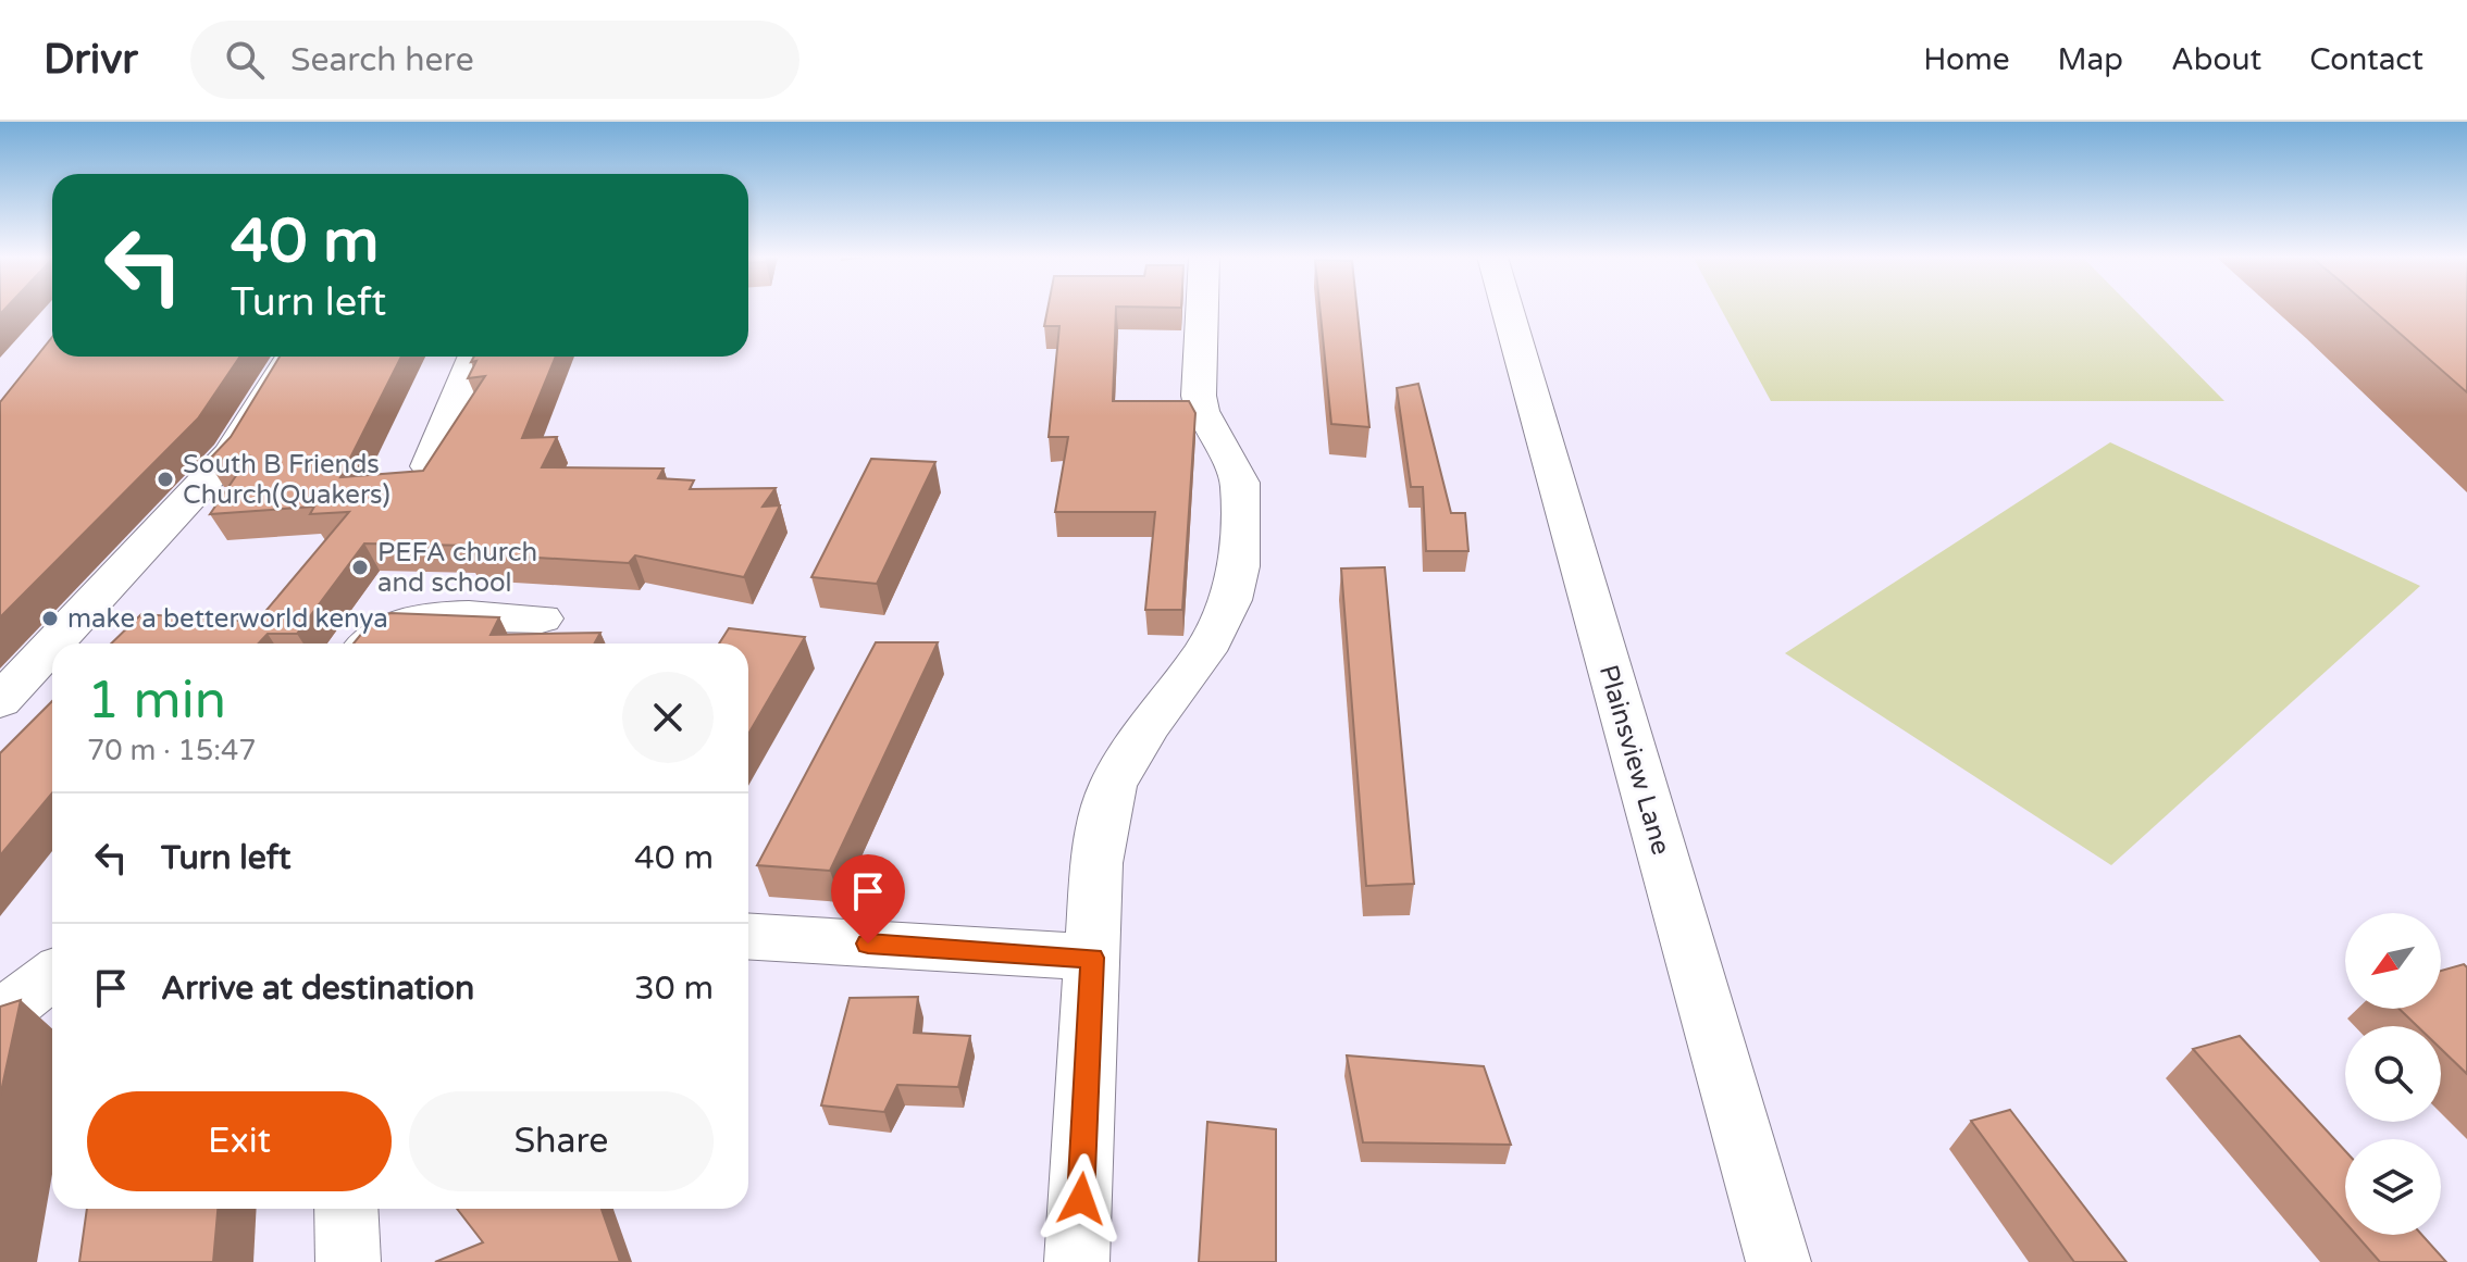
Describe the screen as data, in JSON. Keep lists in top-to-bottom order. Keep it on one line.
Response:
{"streets":{"street":["Plainsview Lane"]},"places":["South B Friends Church(Quakers)","PEFA church and school","make a betterworld kenya"],"north":"bottom left","page":{"header":"Drivr","search":"Search here","nav":["Home","Map","About","Contact"],"turn":["40 m","Turn left"],"heading":["1 min","70 m · 15:47"],"list":[{"name":"Turn left","value":"40 m"},{"name":"Arrive at destination","value":"30 m"}],"buttons":["Exit","Share"]}}
